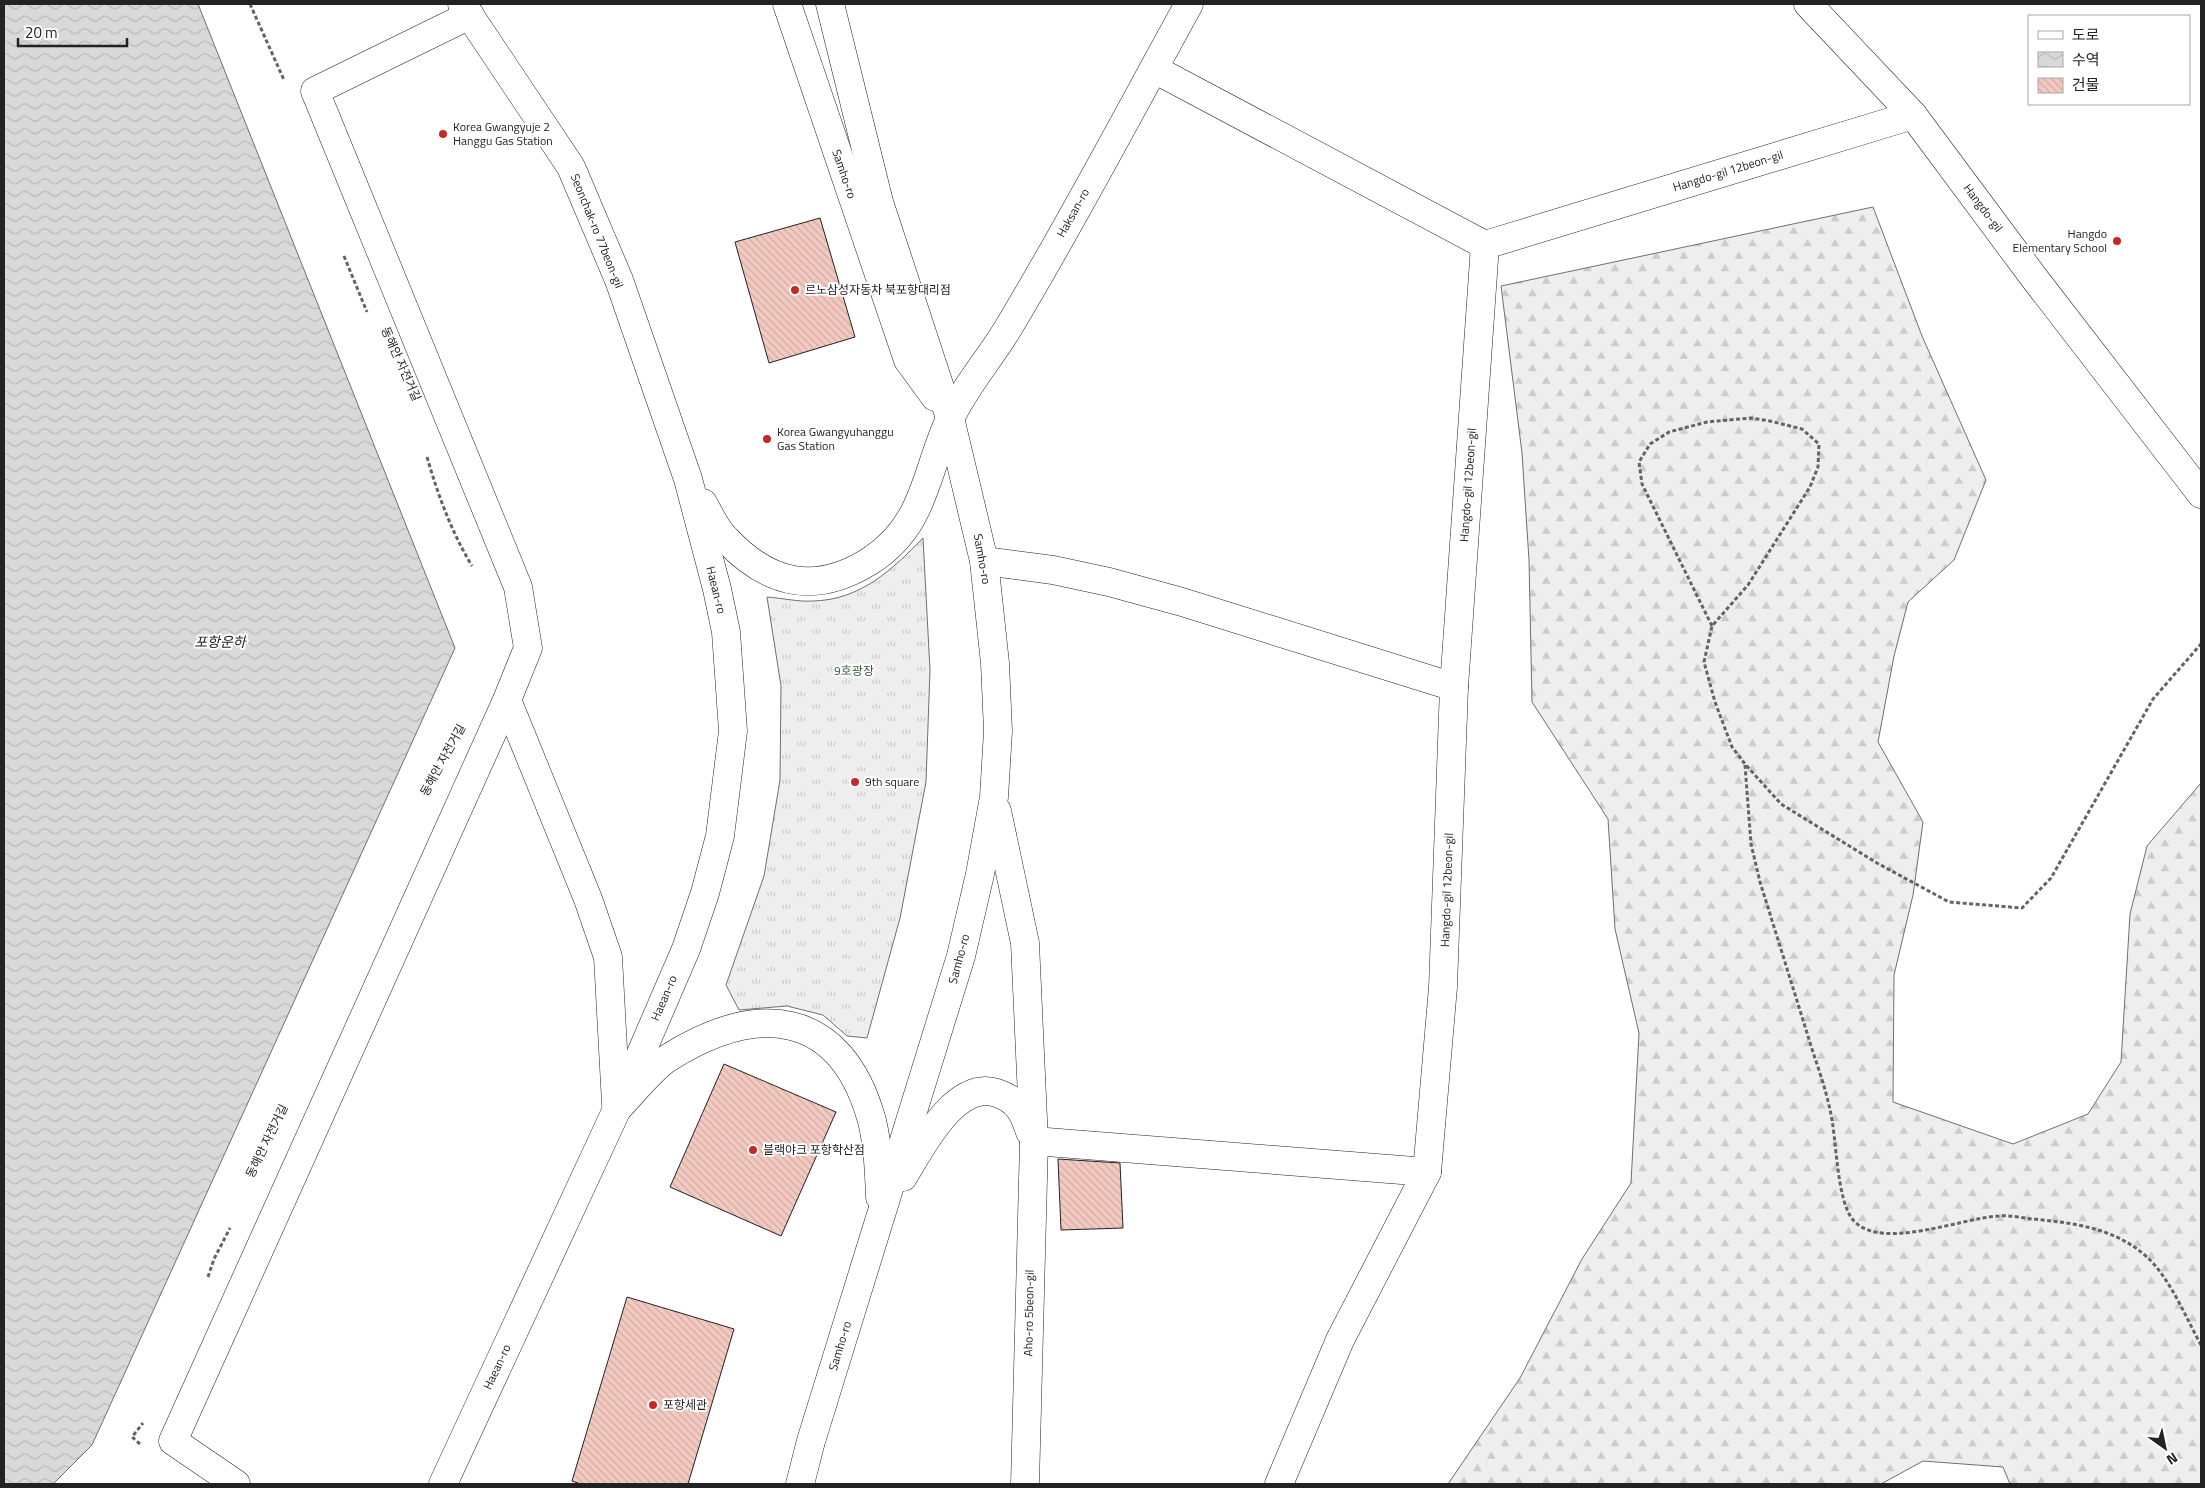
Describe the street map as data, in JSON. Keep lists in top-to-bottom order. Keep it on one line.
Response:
{"streets":{"street":["Hangdo-gil 12beon-gil","Samho-ro","Hangdo-gil","Haksan-ro","Seonchak-ro 77beon-gil","Haean-ro","Aho-ro 5beon-gil"],"path":["동해안 자전거길"]},"crossings":[["Hangdo-gil 12beon-gil","Hangdo-gil"],["Samho-ro","Haksan-ro"],["Samho-ro","Aho-ro 5beon-gil"],["Haksan-ro","Seonchak-ro 77beon-gil"],["Haksan-ro","Haean-ro"],["Seonchak-ro 77beon-gil","Haean-ro"]],"water":["포항운하"],"parks":["9호광장"],"places":["Korea Gwangyuje 2 Hanggu Gas Station","Hangdo Elementary School","르노삼성자동차 북포항대리점","Korea Gwangyuhanggu Gas Station","9th square","블랙야크 포항학산점","포항세관"],"legend":["도로","수역","건물"],"scale_bar":"20 m","north":"bottom right"}
